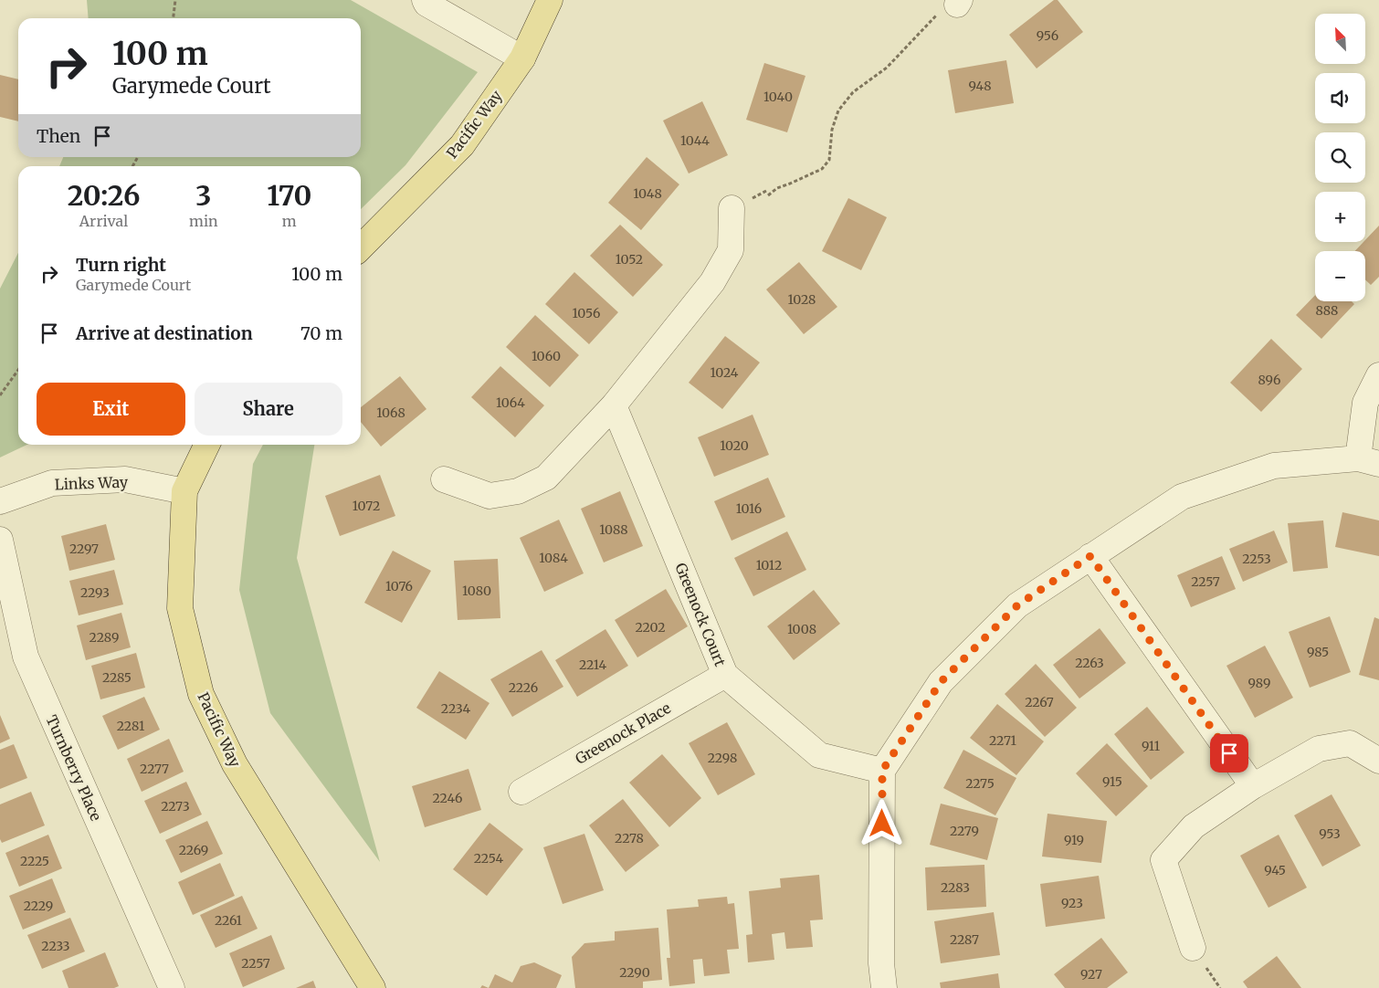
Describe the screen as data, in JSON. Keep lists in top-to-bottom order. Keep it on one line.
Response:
{"streets":{"main road":["Pacific Way"],"street":["Links Way","Greenock Court","Greenock Place","Turnberry Place"]},"crossings":[["Pacific Way","Links Way"],["Greenock Court","Greenock Place"]],"house_numbers":["956","948","1040","1044","1048","1052","1028","888","1056","1060","1024","896","1064","1068","1020","1072","1016","1088","2297","1084","2253","1012","2257","1076","1080","2293","2202","1008","2289","985","2263","2214","2285","989","2226","2267","2234","2281","2271","911","2298","2277","915","2275","2246","2273","2279","953","2278","919","2269","2254","2225","945","2283","923","2229","2261","2287","2233","2257","2290","927"],"north":"top left","page":{"map_buttons":["+","−"],"turn":["100 m","Garymede Court"],"then":"Then","eta":["20:26","Arrival","3","min","170","m"],"list":[{"name":"Turn right","note":"Garymede Court","value":"100 m"},{"name":"Arrive at destination","value":"70 m"}],"buttons":["Exit","Share"]}}
